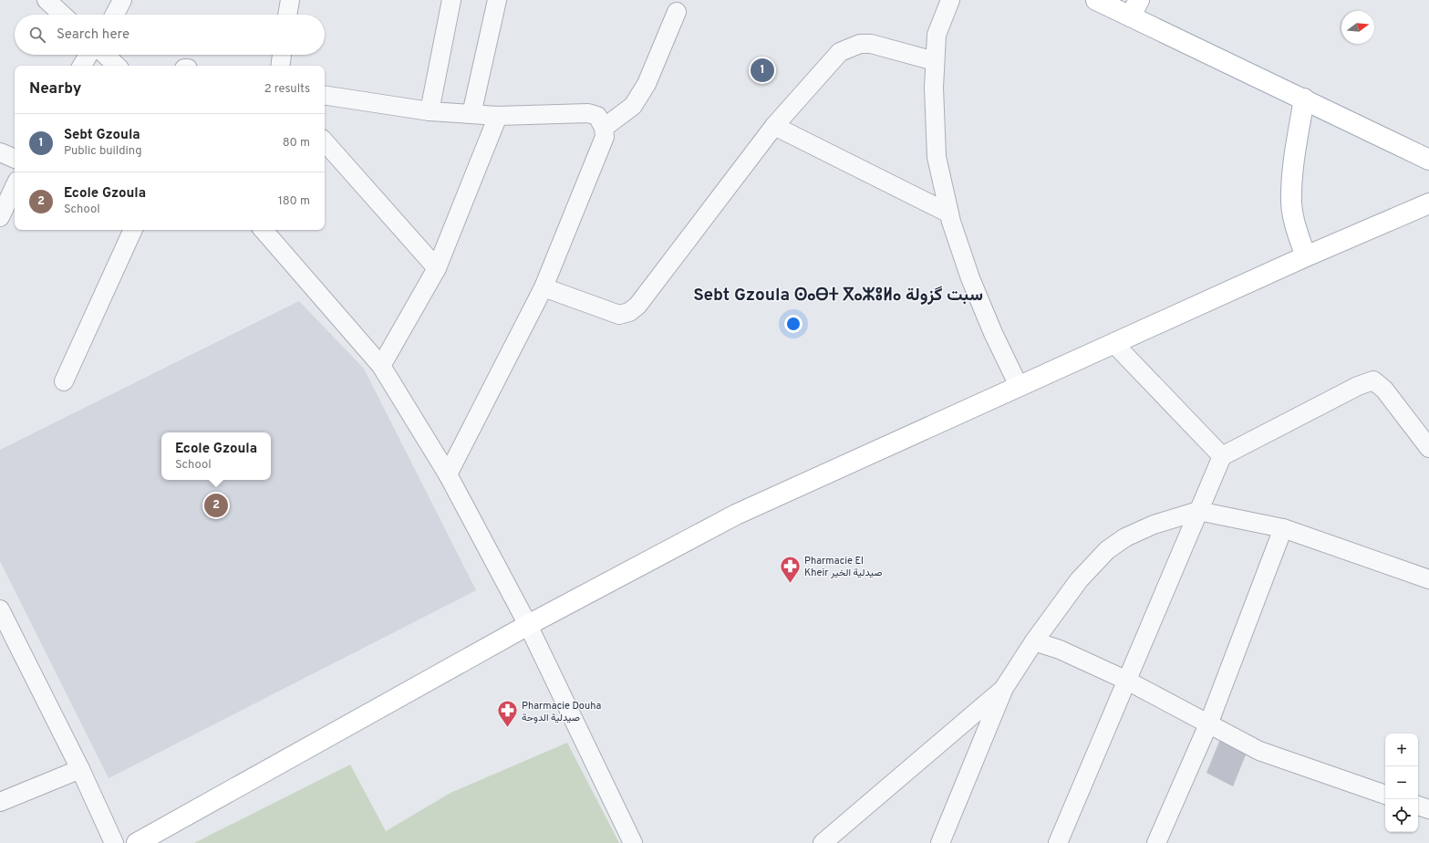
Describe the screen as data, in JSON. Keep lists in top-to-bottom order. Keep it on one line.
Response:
{"districts":["Sebt Gzoula ⵙⴰⴱⵜ ⴳⴰⵣⵓⵍⴰ سبت گزولة"],"places":{"pharmacy":["Pharmacie El Kheir صيدلية الخير","Pharmacie Douha صيدلية الدوحة"]},"north":"right","page":{"search":"Search here","pins":["1","2"],"heading":["Nearby","2 results"],"list":[{"mark":"1","name":"Sebt Gzoula","note":"Public building","value":"80 m"},{"mark":"2","name":"Ecole Gzoula","note":"School","value":"180 m"}],"popup":["Ecole Gzoula","School"],"map_buttons":["+","−"]}}
